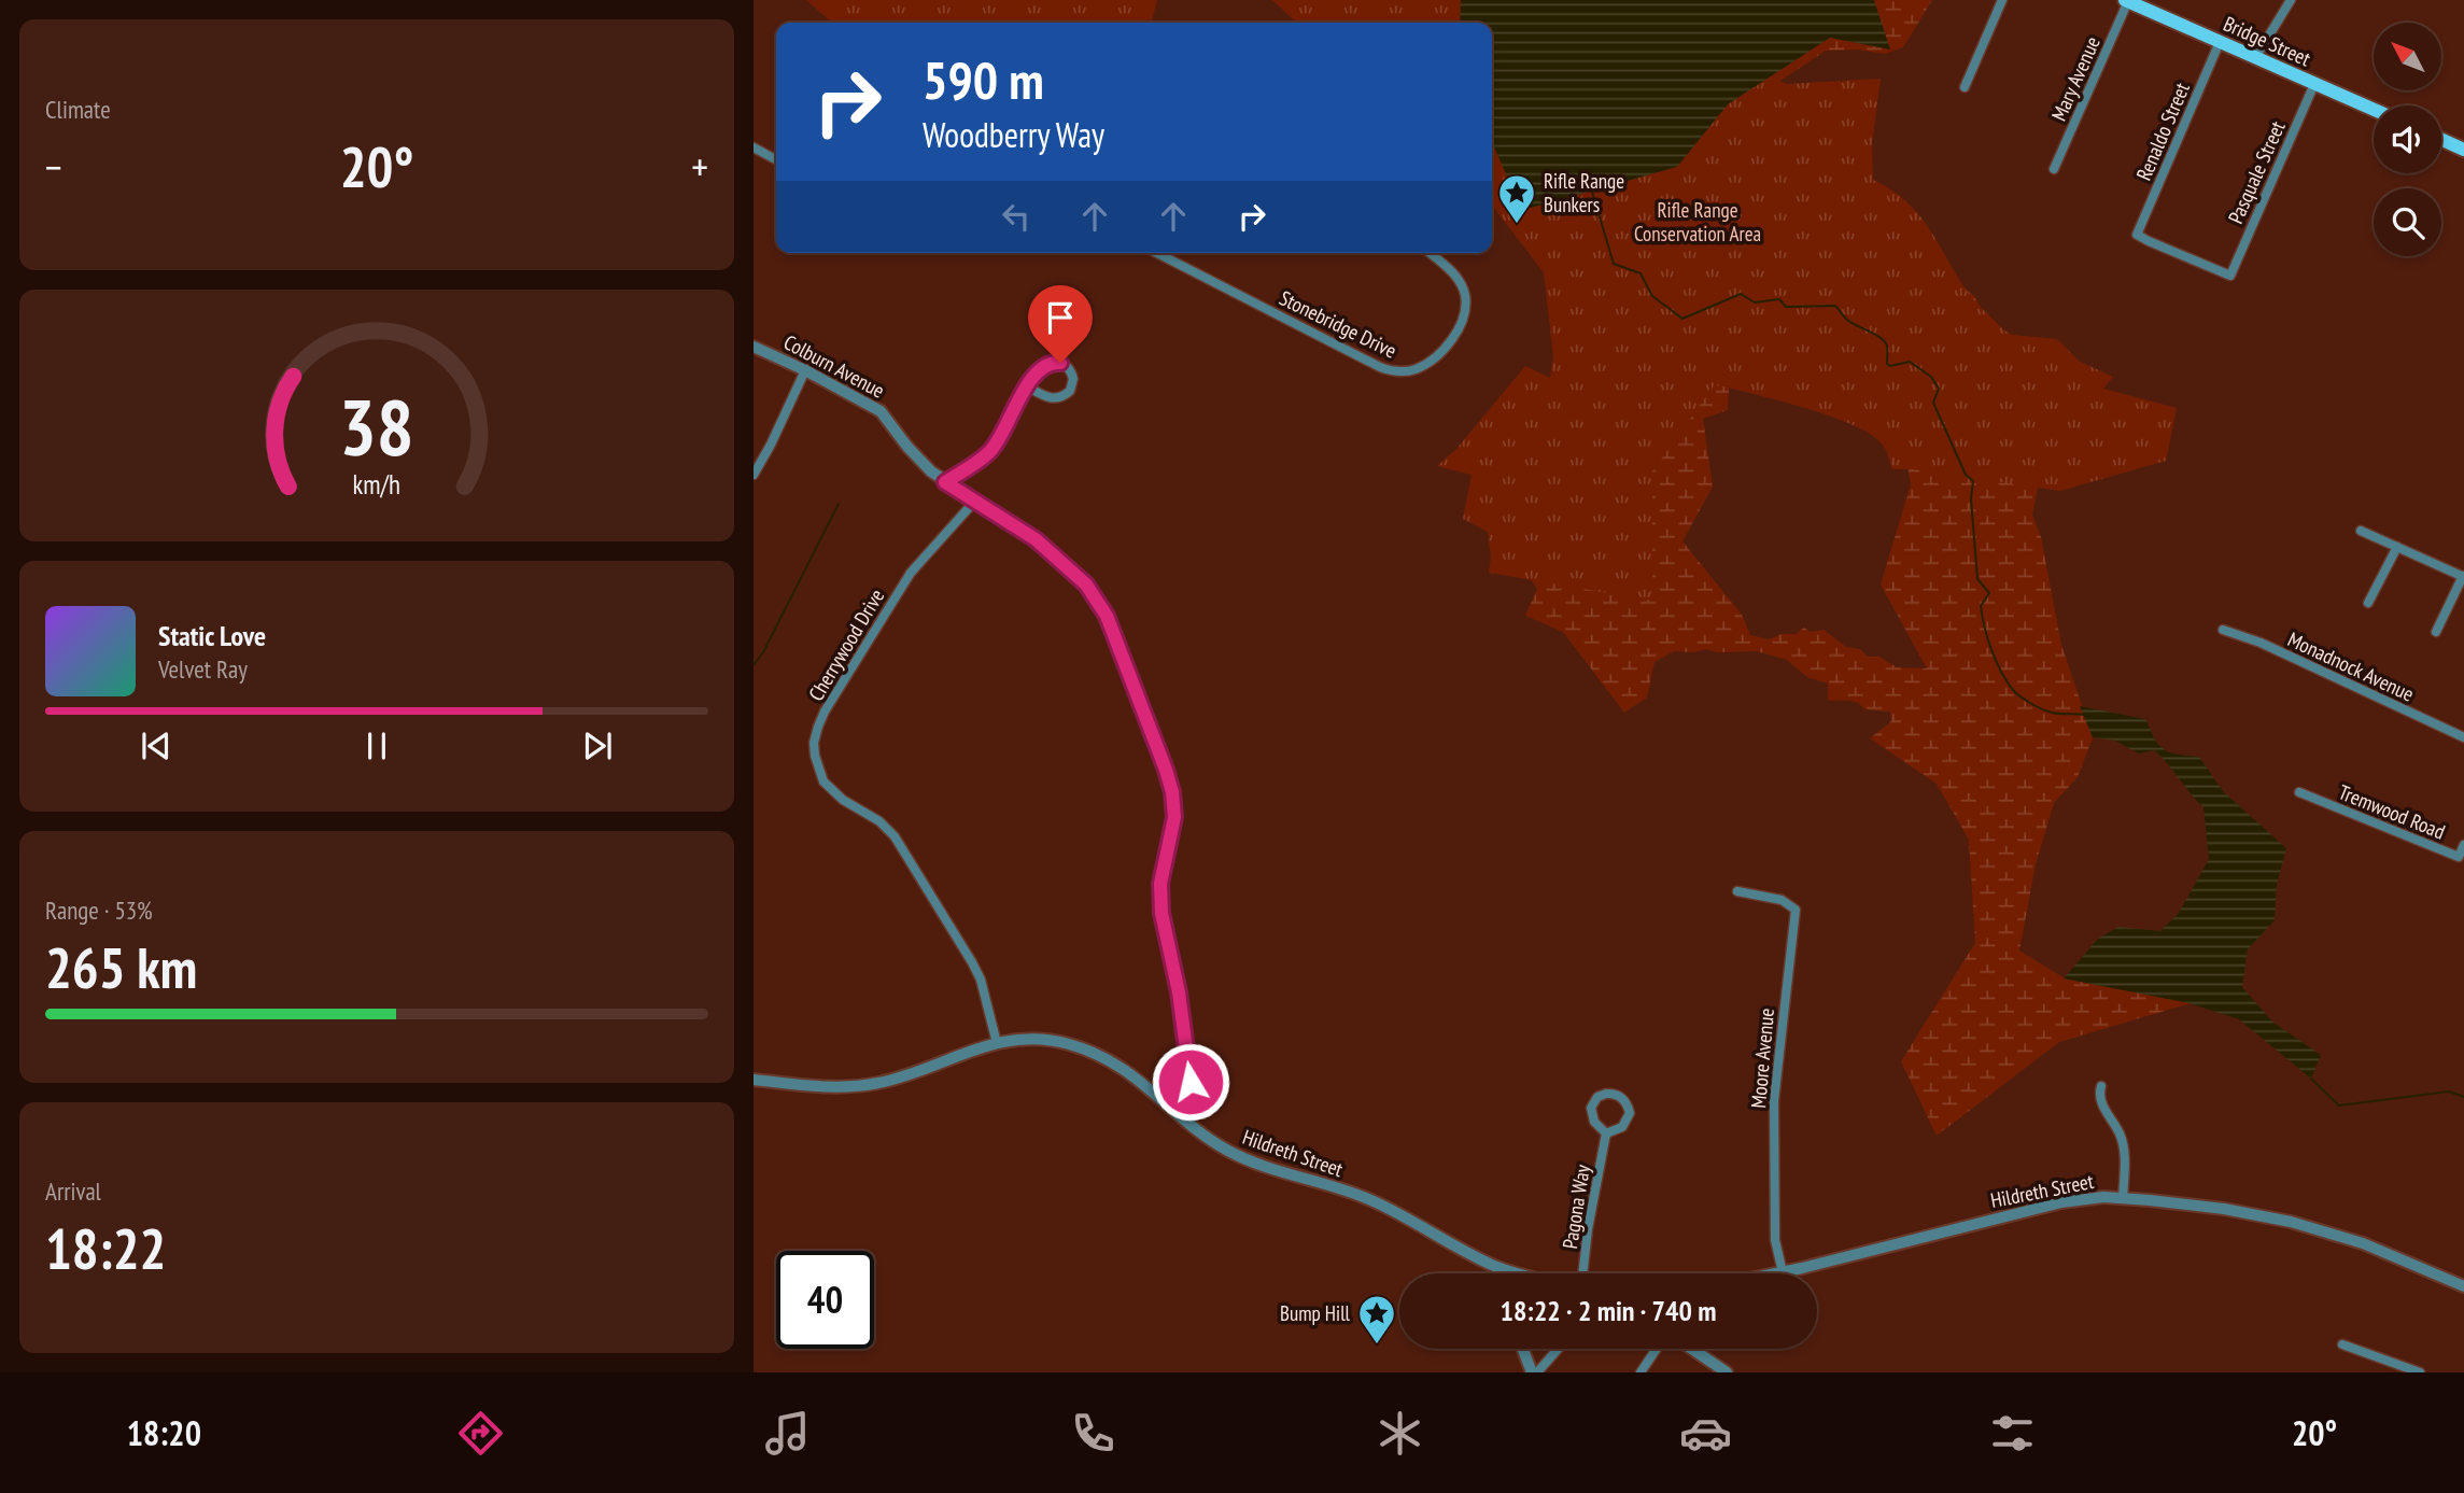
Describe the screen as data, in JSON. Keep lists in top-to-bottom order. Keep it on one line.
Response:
{"streets":{"main road":["Bridge Street"],"street":["Mary Avenue","Renaldo Street","Pasquale Street","Stonebridge Drive","Colburn Avenue","Cherrywood Drive","Monadnock Avenue","Tremwood Road","Moore Avenue","Hildreth Street","Pagona Way"]},"crossings":[["Bridge Street","Mary Avenue"],["Bridge Street","Renaldo Street"],["Bridge Street","Pasquale Street"],["Renaldo Street","Pasquale Street"],["Colburn Avenue","Cherrywood Drive"],["Colburn Avenue","Hildreth Street"],["Cherrywood Drive","Hildreth Street"],["Moore Avenue","Hildreth Street"]],"parks":["Rifle Range Conservation Area"],"places":{"place":["Rifle Range Bunkers","Bump Hill"]},"north":"top left","page":{"tile":["Climate",["Range · 53%","265 km"],["Arrival","18:22"]],"turn":["590 m","Woodberry Way"],"heat":["−","20°","+"],"song":["Static Love","Velvet Ray"],"limit":"40","trip":"18:22 · 2 min · 740 m","tabs":["18:20","20°"],"gauge":["38","km/h"]}}
